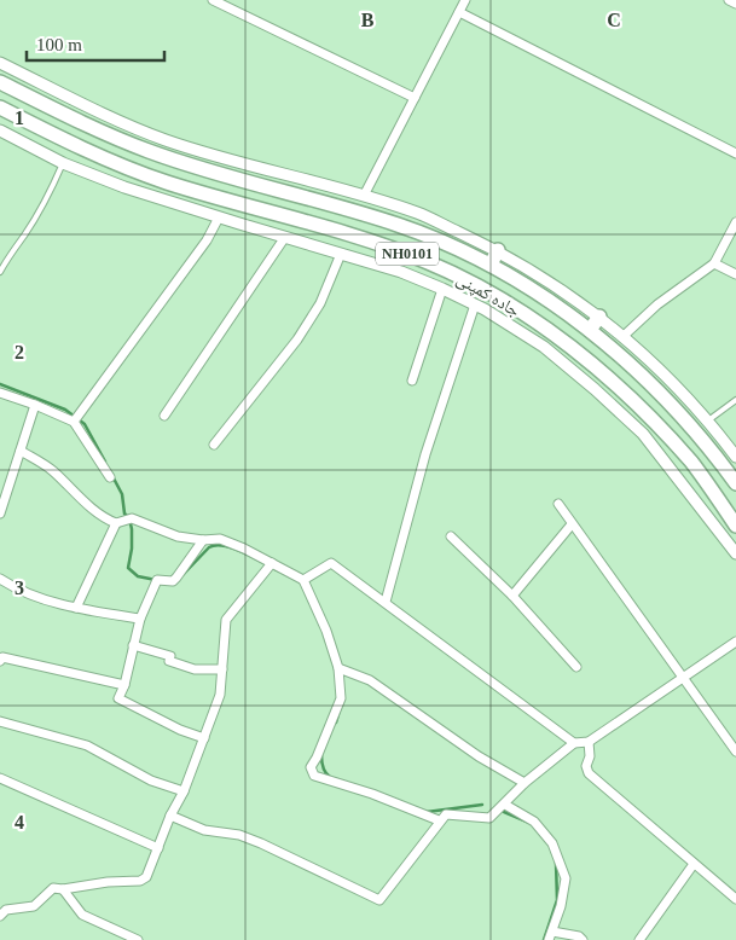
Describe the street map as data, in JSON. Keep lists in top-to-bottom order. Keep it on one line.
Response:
{"streets":{"highway":["NH0101","جاده کمپنی"]},"scale_bar":"100 m","grid":{"columns":["B","C"],"rows":["1","2","3","4"]}}
